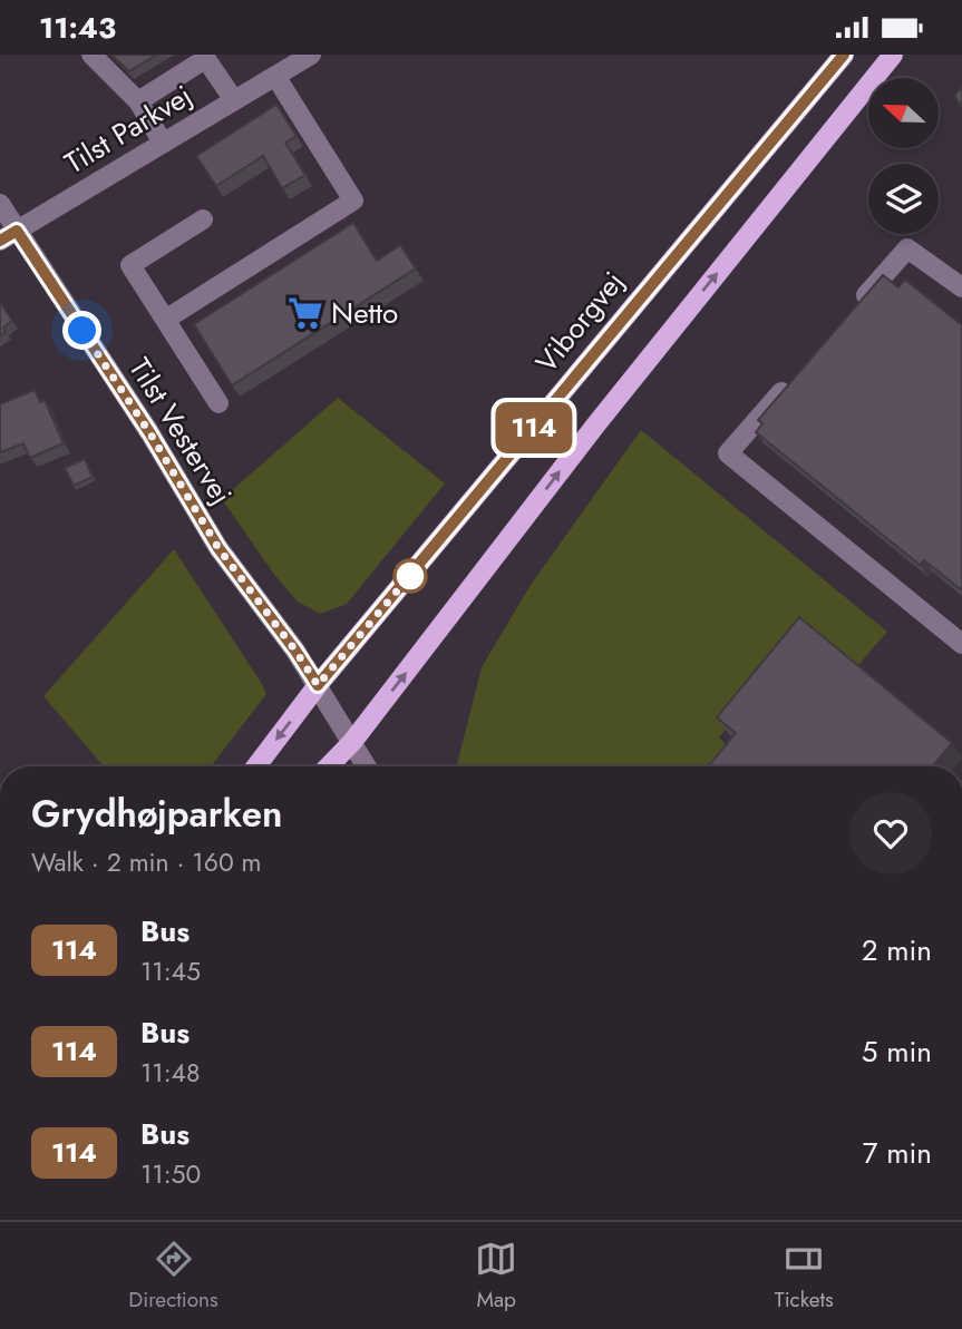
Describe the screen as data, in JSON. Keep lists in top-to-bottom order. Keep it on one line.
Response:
{"streets":{"main road":["Viborgvej"],"street":["Tilst Parkvej","Tilst Vestervej"]},"crossings":[["Tilst Parkvej","Tilst Vestervej"],["Viborgvej","Tilst Vestervej"]],"places":{"supermarket":["Netto"]},"lines":["bus line 114"],"north":"left","page":{"status":"11:43","on_map":"114","heading":["Grydhøjparken","Walk · 2 min · 160 m"],"list":[{"mark":"114","name":"Bus","note":"11:45","value":"2 min"},{"mark":"114","name":"Bus","note":"11:48","value":"5 min"},{"mark":"114","name":"Bus","note":"11:50","value":"7 min"}],"tabs":["Directions","Map","Tickets"]}}
